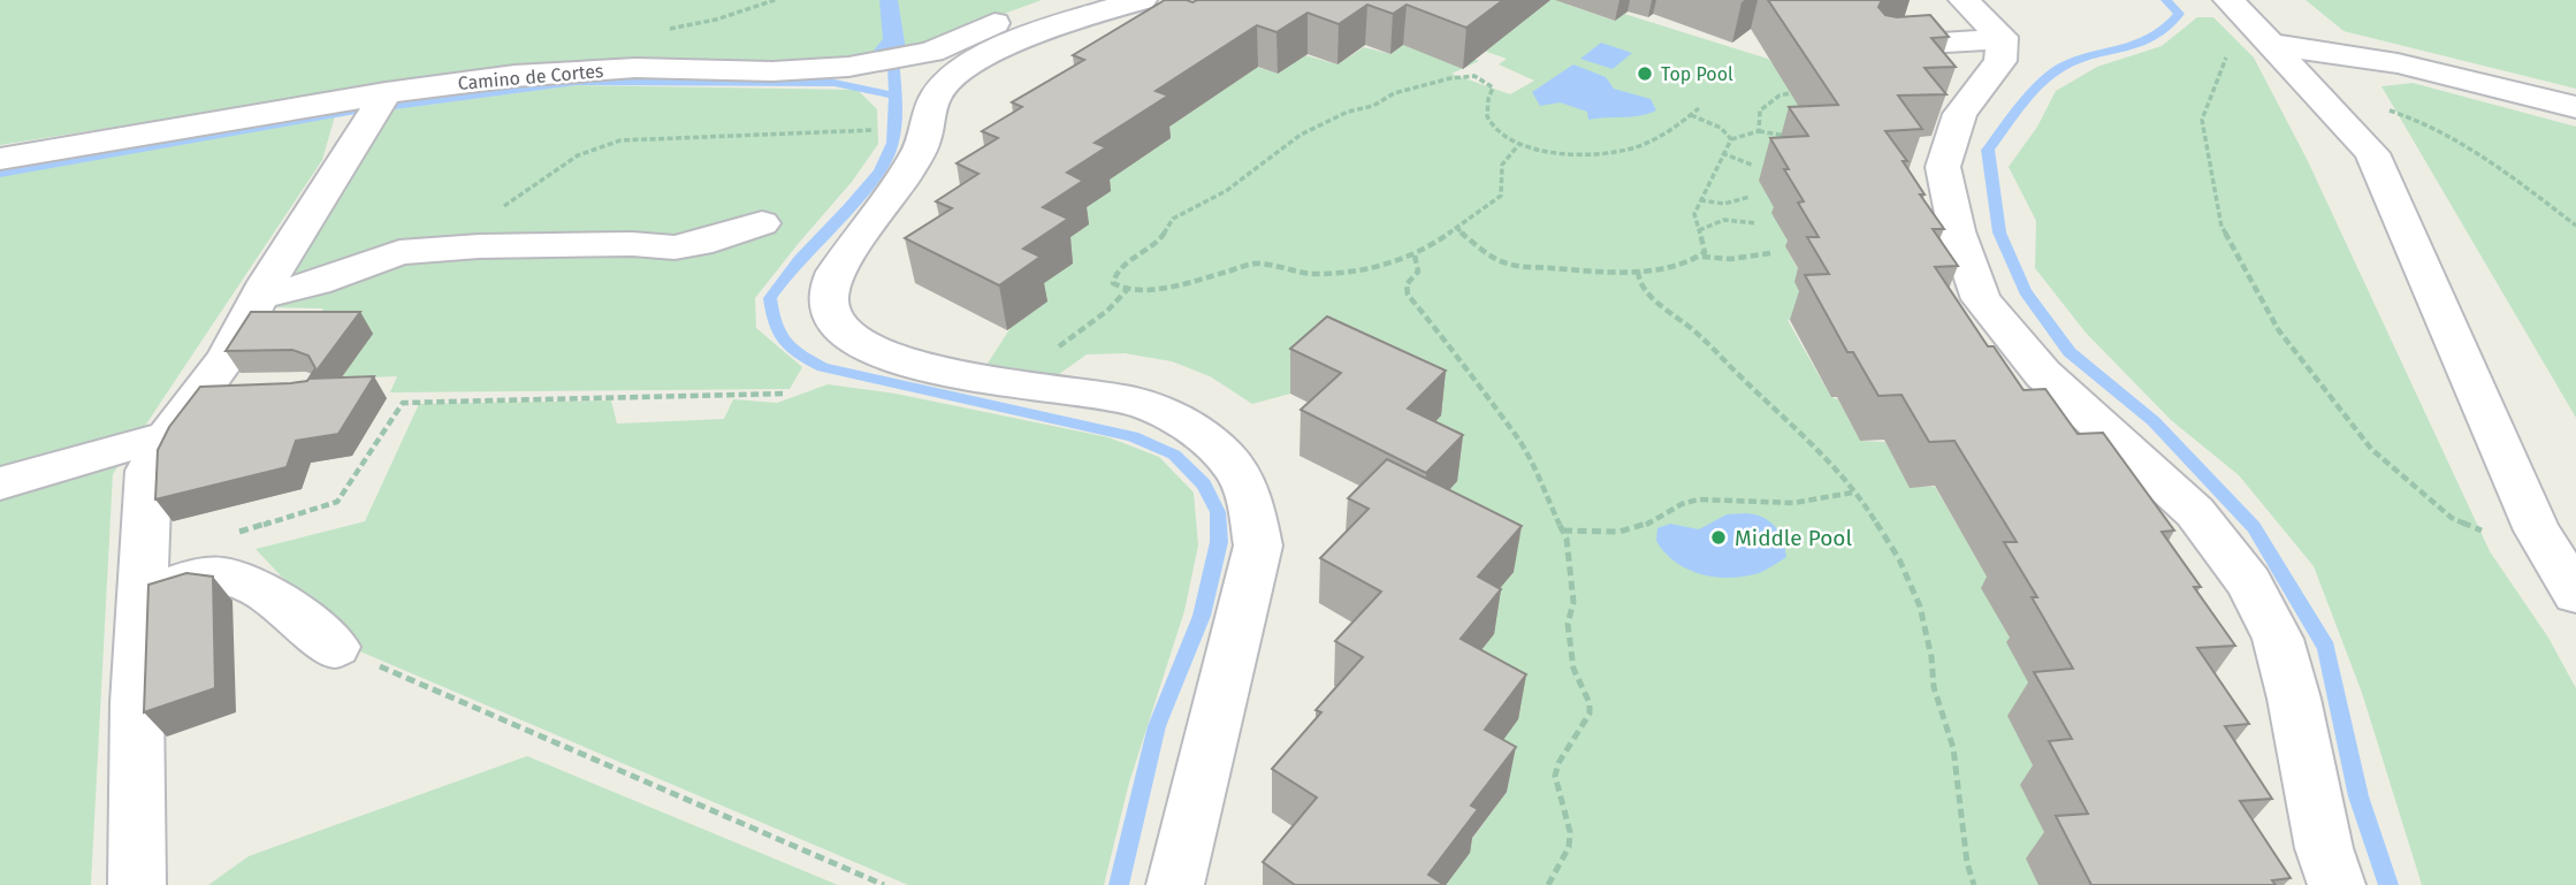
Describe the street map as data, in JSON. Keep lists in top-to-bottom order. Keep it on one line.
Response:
{"streets":{"street":["Camino de Cortes"]},"places":["Top Pool","Middle Pool"]}
